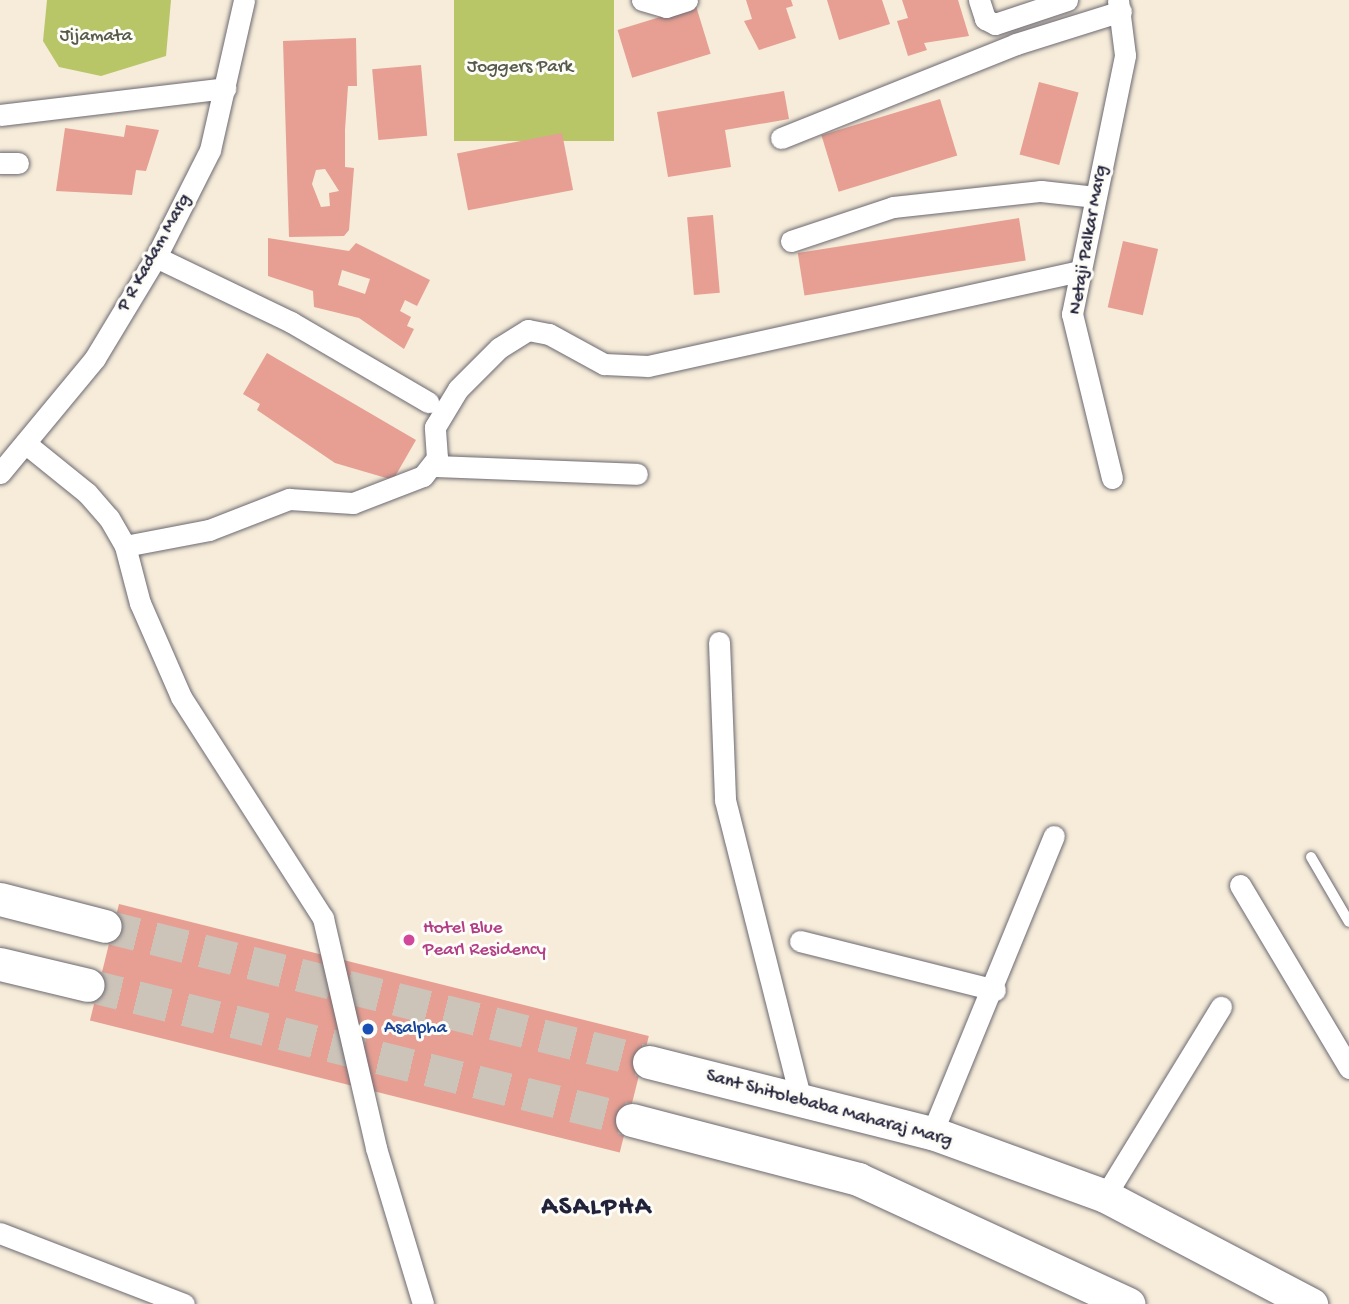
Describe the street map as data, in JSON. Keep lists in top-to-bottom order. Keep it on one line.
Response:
{"streets":{"main road":["Sant Shitolebaba Maharaj Marg"],"street":["Netaji Palkar Marg","P R Kadam Marg"]},"districts":["ASALPHA"],"parks":["Jijamata","Joggers Park"],"places":["Hotel Blue Pearl Residency","Asalpha"]}
